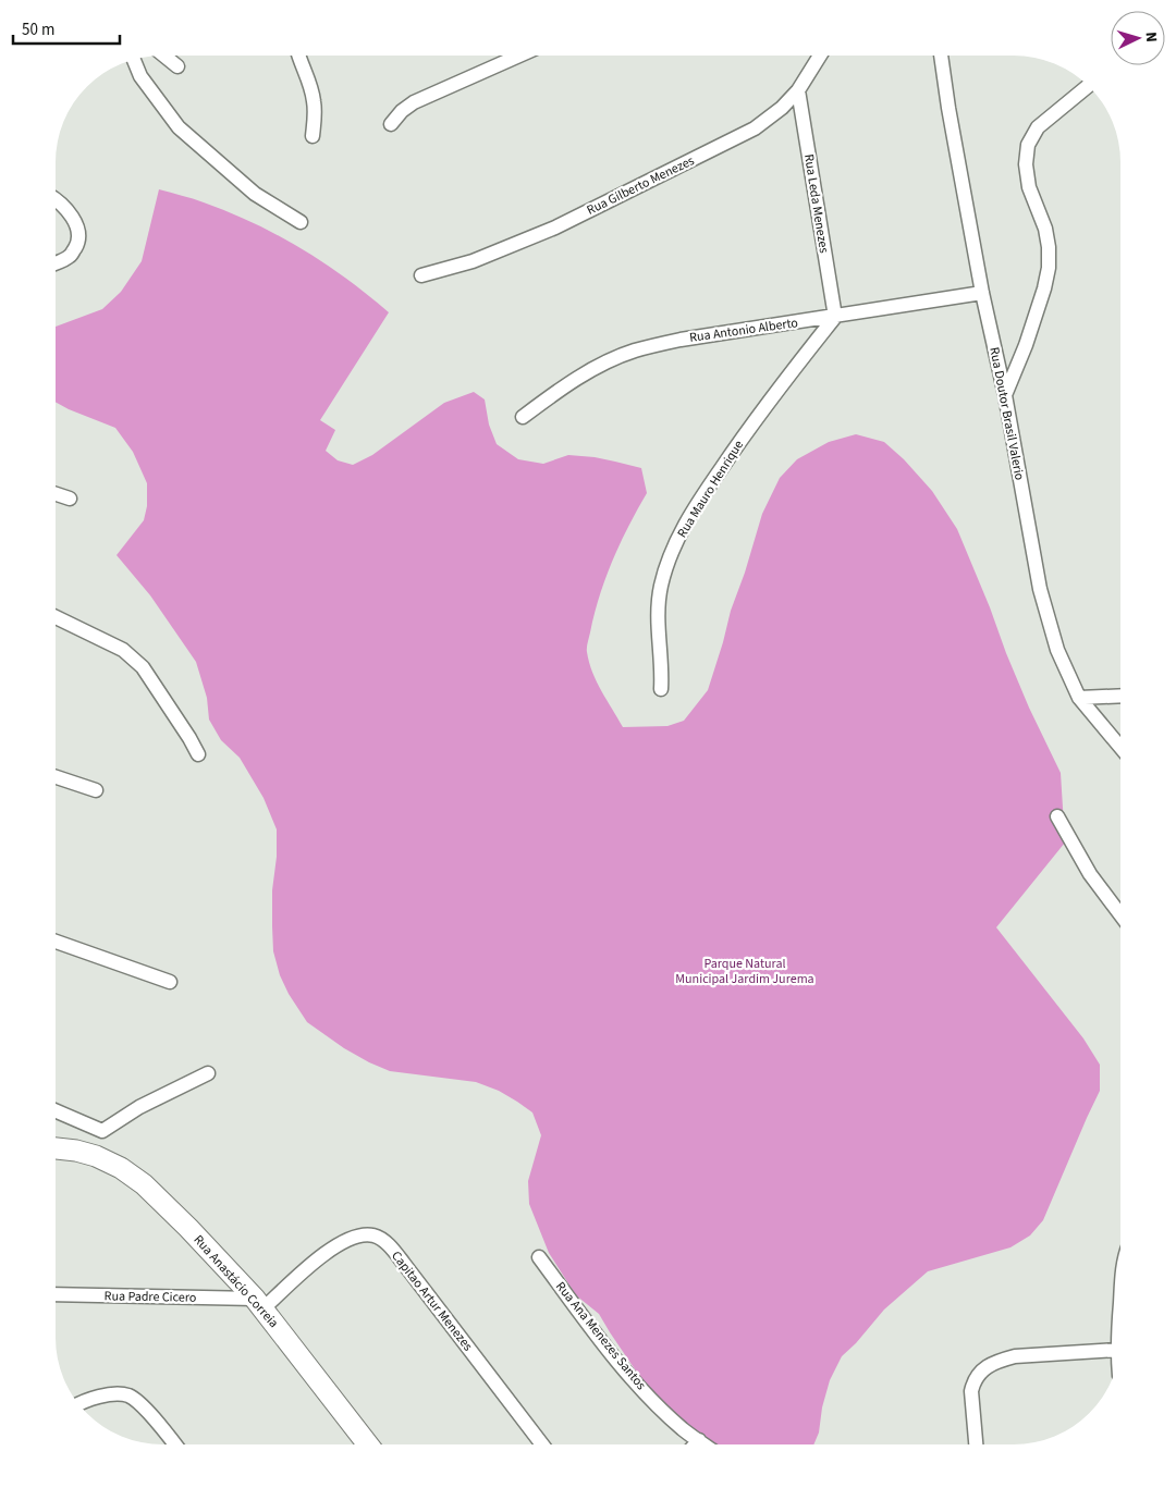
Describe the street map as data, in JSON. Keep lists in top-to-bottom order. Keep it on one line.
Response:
{"streets":{"main road":["Rua Anastácio Correia"],"street":["Rua Gilberto Menezes","Rua Leda Menezes","Rua Antonio Alberto","Rua Doutor Brasil Valerio","Rua Mauro Henrique","Rua Padre Cicero","Capitao Artur Menezes","Rua Ana Menezes Santos"]},"crossings":[["Rua Gilberto Menezes","Rua Leda Menezes"],["Rua Leda Menezes","Rua Antonio Alberto"],["Rua Leda Menezes","Rua Mauro Henrique"],["Rua Antonio Alberto","Rua Doutor Brasil Valerio"],["Rua Antonio Alberto","Rua Mauro Henrique"],["Rua Anastácio Correia","Rua Padre Cicero"],["Rua Anastácio Correia","Capitao Artur Menezes"],["Rua Padre Cicero","Capitao Artur Menezes"]],"parks":["Parque Natural Municipal Jardim Jurema"],"scale_bar":"50 m","north":"right"}
